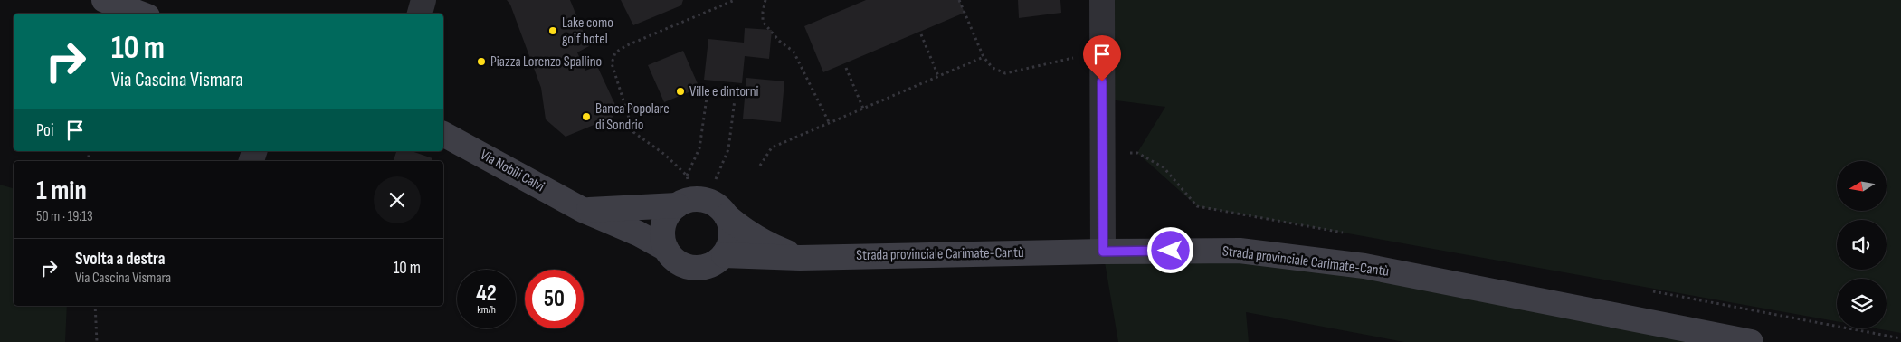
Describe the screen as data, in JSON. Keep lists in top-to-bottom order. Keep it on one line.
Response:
{"streets":{"main road":["Via Nobili Calvi","Strada provinciale Carimate-Cantù"]},"crossings":[["Via Nobili Calvi","Strada provinciale Carimate-Cantù"]],"places":["Lake como golf hotel","Piazza Lorenzo Spallino","Ville e dintorni","Banca Popolare di Sondrio"],"north":"left","page":{"turn":["10 m","Via Cascina Vismara"],"then":"Poi","heading":["1 min","50 m · 19:13"],"list":[{"name":"Svolta a destra","note":"Via Cascina Vismara","value":"10 m"}],"speed":"42 km/h","limit":"50"}}
